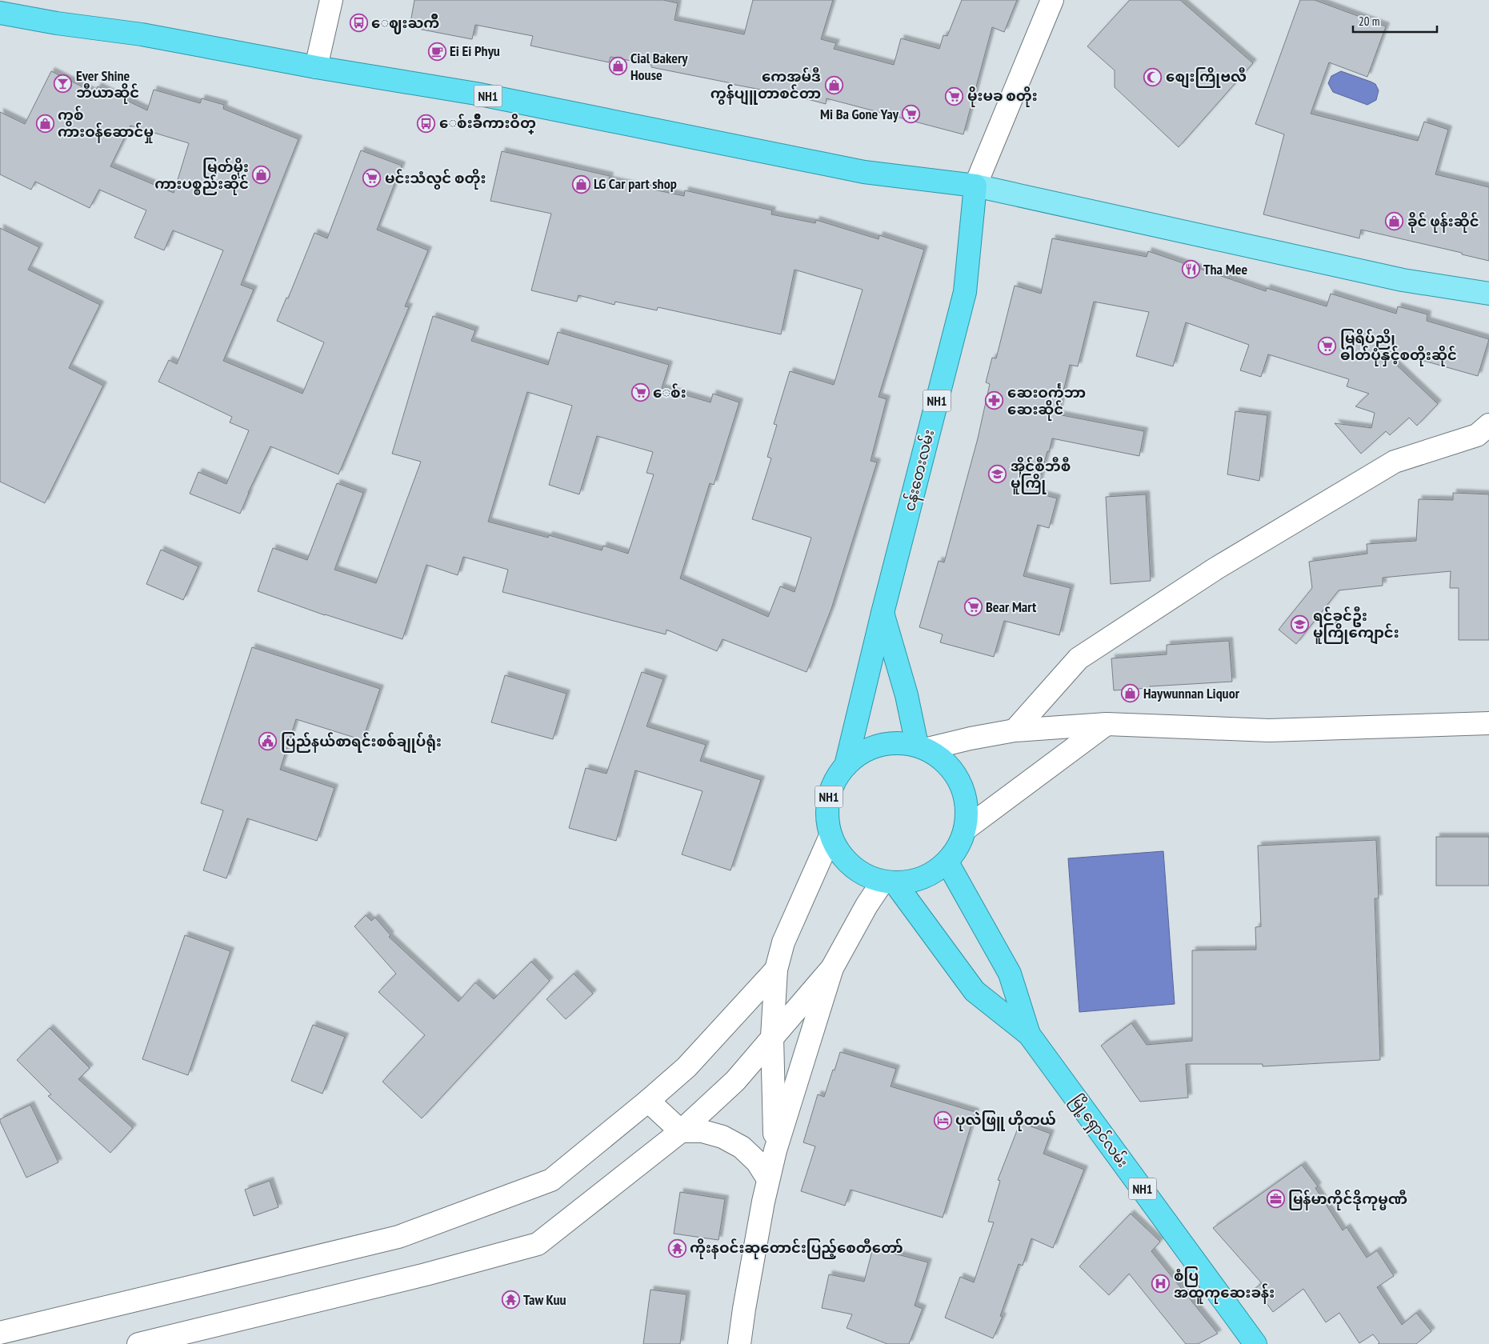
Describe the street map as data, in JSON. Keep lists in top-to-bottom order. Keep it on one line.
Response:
{"streets":{"highway":["NH1","ငန်းတေးလမ်း","မြို့ရှောင်လမ်း"]},"crossings":[["NH1","ငန်းတေးလမ်း"],["NH1","မြို့ရှောင်လမ်း"],["ငန်းတေးလမ်း","မြို့ရှောင်လမ်း"]],"places":{"bus stop":["ေဈးႀကိဳ","ေစ်းခ်ဳိကားဝိတ္"],"cafe":["Ei Ei Phyu"],"shop":["Cial Bakery House","ကေအမ်ဒီ ကွန်ပျူတာစင်တာ","ကွစ် ကားဝန်ဆောင်မှု","မြတ်မိုး ကားပစ္စည်းဆိုင်","LG Car part shop","ခိုင် ဖုန်းဆိုင်","Haywunnan Liquor"],"mosque":["စျေးကြိုဗလီ"],"bar":["Ever Shine ဘီယာဆိုင်"],"supermarket":["မိုးမခ စတိုး","Mi Ba Gone Yay","မင်းသံလွင် စတိုး","မြရိပ်ညို ဓါတ်ပုံနှင့်စတိုးဆိုင်","ေစ်း","Bear Mart"],"restaurant":["Tha Mee"],"pharmacy":["ဆေးဝင်္ကဘာ ဆေးဆိုင်"],"school or university":["အိုင်စီဘီစီ မူကြို","ရင်ခွင်ဦး မူကြိုကျောင်း"],"public building":["ပြည်နယ်စာရင်းစစ်ချုပ်ရုံး"],"hotel":["ပုလဲဖြူ ဟိုတယ်"],"office":["မြန်မာကိုင်ဒိုကုမ္မဏီ"],"temple":["ကိုးနဝင်းဆုတောင်းပြည့်စေတီတော်","Taw Kuu"],"hospital":["စံပြ အထူကုဆေးခန်း"]},"scale_bar":"20 m"}
